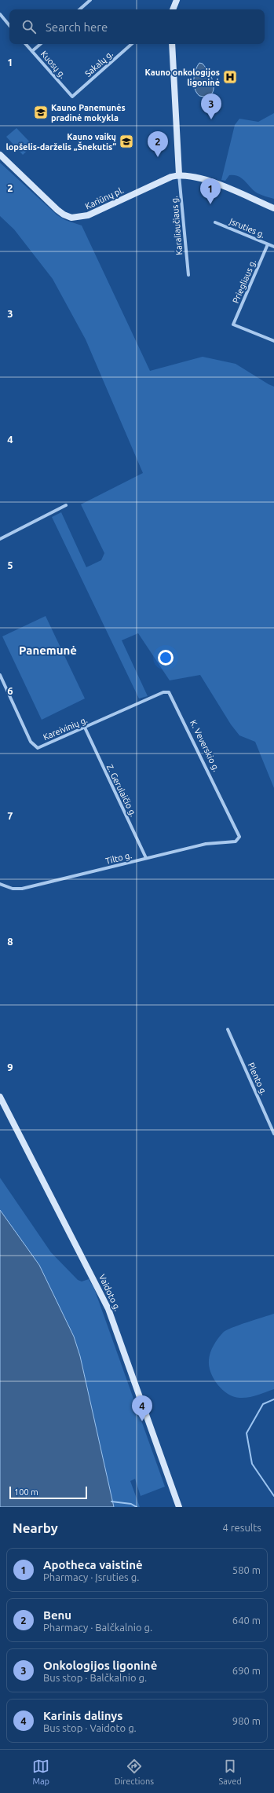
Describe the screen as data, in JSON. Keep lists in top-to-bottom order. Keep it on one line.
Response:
{"streets":{"street":["Sakalų g.","Kuosų g.","Kariūnų pl.","Karaliaučiaus g.","Įsruties g.","Priegliaus g.","Kareivinių g.","K. Veverskio g.","Z. Gerulaičio g.","Tilto g.","Plento g.","Vaidoto g."]},"crossings":[["Sakalų g.","Kuosų g."],["Kariūnų pl.","Karaliaučiaus g."],["Įsruties g.","Priegliaus g."],["Kareivinių g.","K. Veverskio g."],["Kareivinių g.","Z. Gerulaičio g."],["K. Veverskio g.","Tilto g."],["Z. Gerulaičio g.","Tilto g."]],"districts":["Panemunė"],"places":{"hospital":["Kauno onkologijos ligoninė"],"school or university":["Kauno Panemunės pradinė mokykla","Kauno vaikų lopšelis-darželis „Šnekutis“"]},"scale_bar":"100 m","page":{"search":"Search here","pins":["3","2","1","4"],"scale":"100 m","heading":["Nearby","4 results"],"list":[{"mark":"1","name":"Apotheca vaistinė","note":"Pharmacy · Įsruties g.","value":"580 m"},{"mark":"2","name":"Benu","note":"Pharmacy · Balčkalnio g.","value":"640 m"},{"mark":"3","name":"Onkologijos ligoninė","note":"Bus stop · Balčkalnio g.","value":"690 m"},{"mark":"4","name":"Karinis dalinys","note":"Bus stop · Vaidoto g.","value":"980 m"}],"nav":["Map","Directions","Saved"]},"grid":{"rows":["1","2","3","4","5","6","7","8","9"]}}
